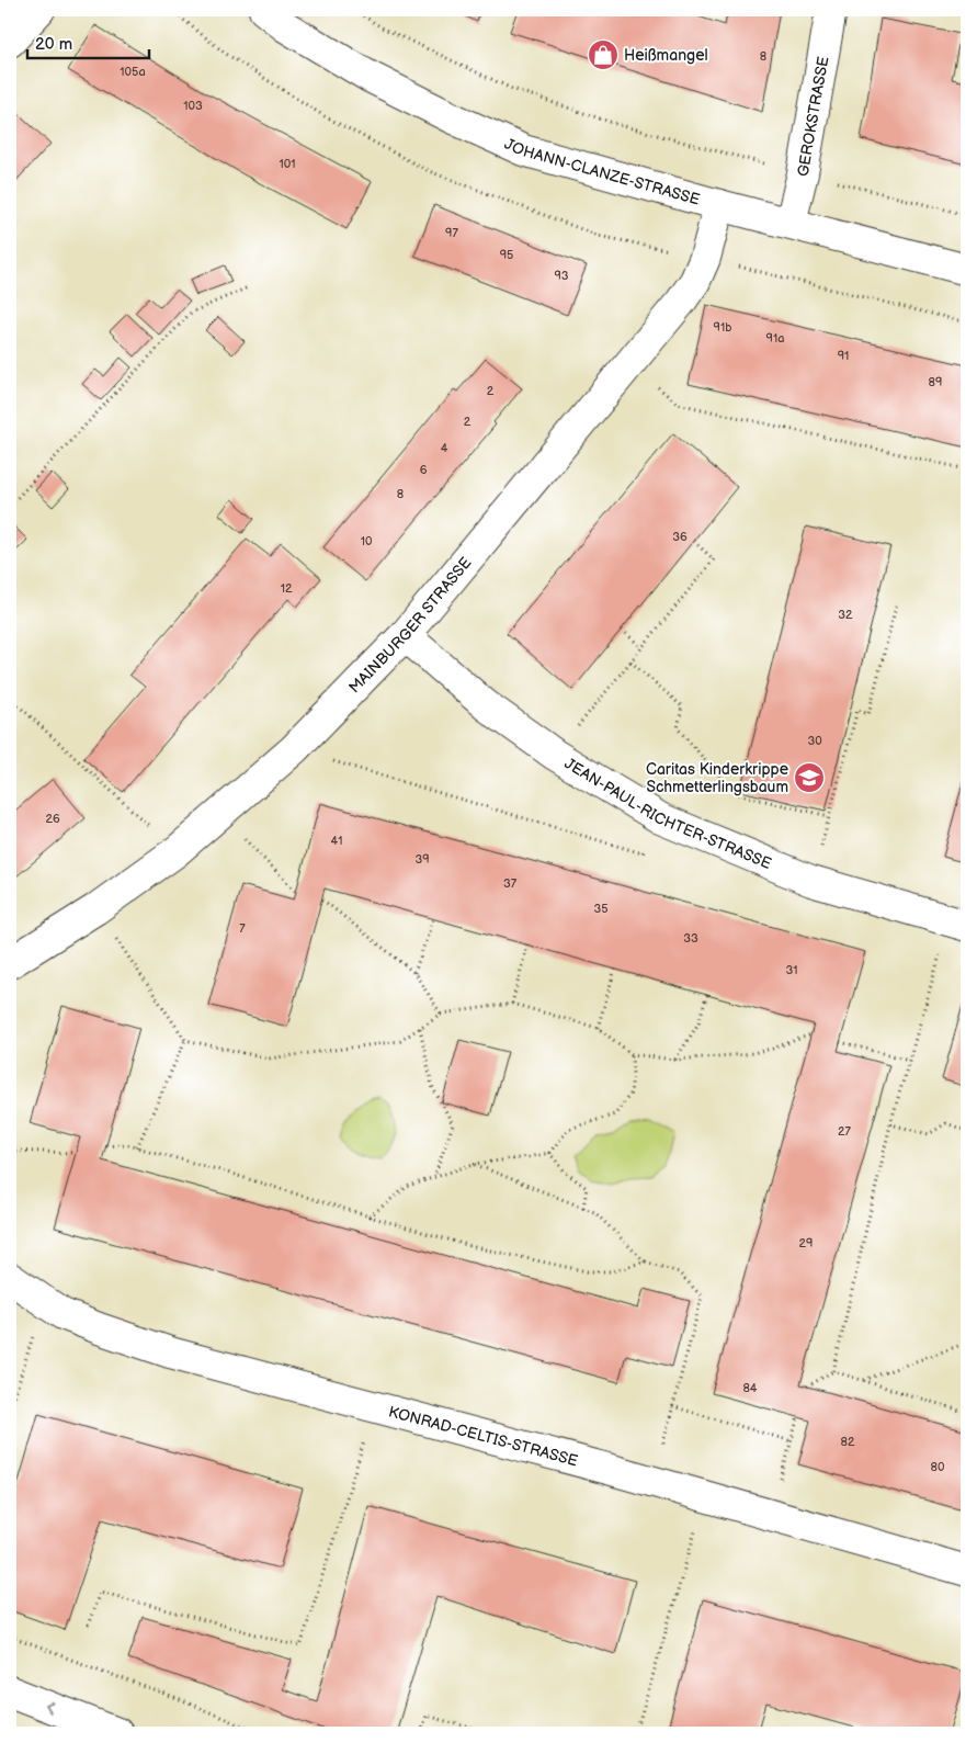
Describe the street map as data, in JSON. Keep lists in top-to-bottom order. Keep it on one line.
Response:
{"streets":{"main road":["GEROKSTRASSE","JOHANN-CLANZE-STRASSE","MAINBURGER STRASSE","JEAN-PAUL-RICHTER-STRASSE","KONRAD-CELTIS-STRASSE"]},"crossings":[["GEROKSTRASSE","JOHANN-CLANZE-STRASSE"],["JOHANN-CLANZE-STRASSE","MAINBURGER STRASSE"],["MAINBURGER STRASSE","JEAN-PAUL-RICHTER-STRASSE"]],"places":{"shop":["Heißmangel"],"school or university":["Caritas Kinderkrippe Schmetterlingsbaum"]},"house_numbers":["8","105a","103","101","97","95","93","91b","91a","91","89","2","2","4","6","8","36","10","12","32","30","26","41","39","37","35","7","33","31","27","29","84","82","80"],"scale_bar":"20 m"}
